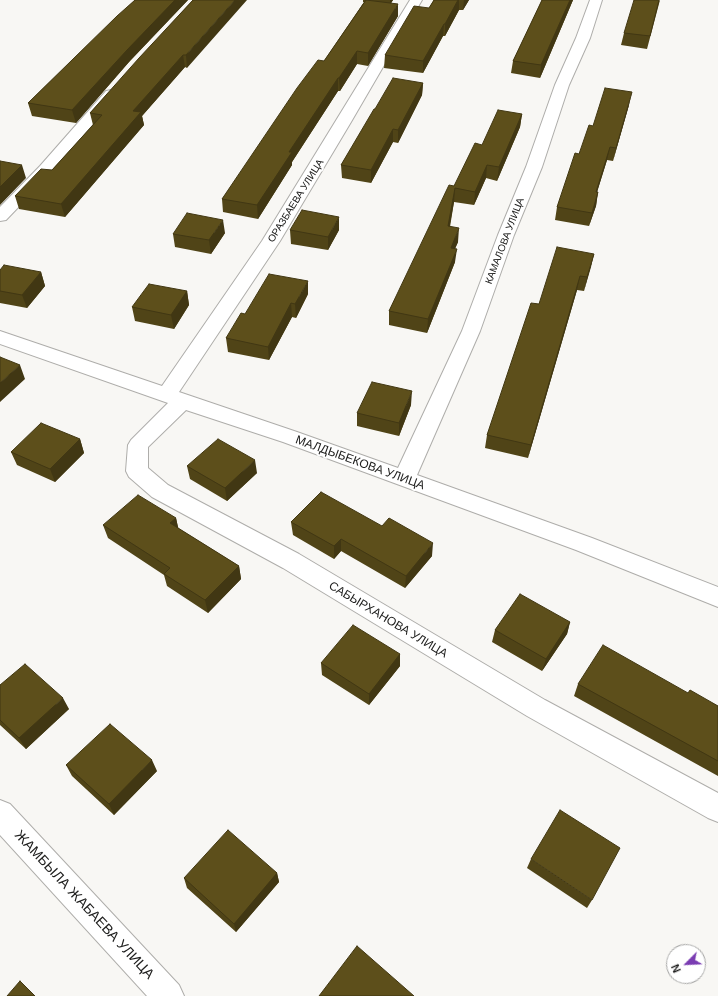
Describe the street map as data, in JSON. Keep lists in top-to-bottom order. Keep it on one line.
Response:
{"streets":{"street":["ОРАЗБАЕВА УЛИЦА","КАМАЛОВА УЛИЦА","МАЛДЫБЕКОВА УЛИЦА","САБЫРХАНОВА УЛИЦА","ЖАМБЫЛА ЖАБАЕВА УЛИЦА"]},"crossings":[["ОРАЗБАЕВА УЛИЦА","МАЛДЫБЕКОВА УЛИЦА"],["ОРАЗБАЕВА УЛИЦА","САБЫРХАНОВА УЛИЦА"],["КАМАЛОВА УЛИЦА","МАЛДЫБЕКОВА УЛИЦА"],["МАЛДЫБЕКОВА УЛИЦА","САБЫРХАНОВА УЛИЦА"]],"north":"bottom left"}
